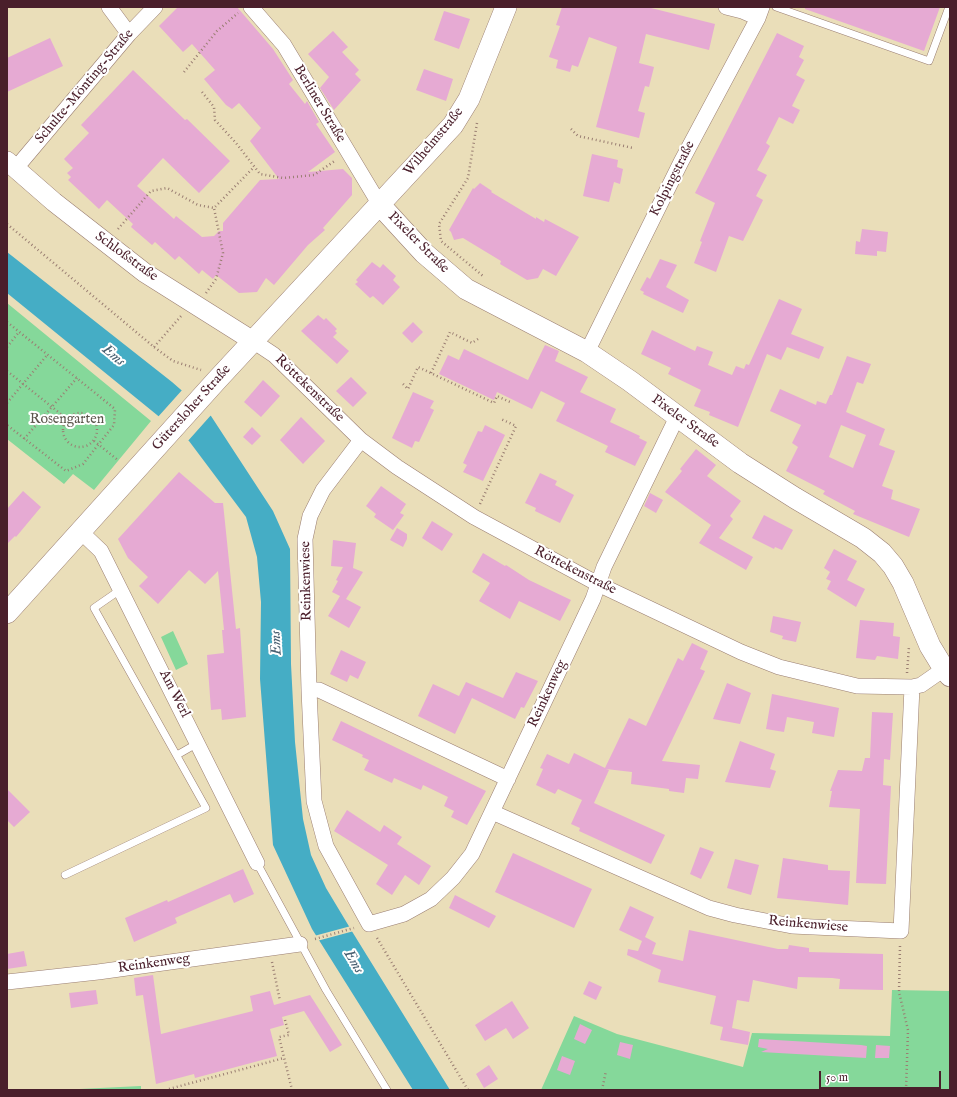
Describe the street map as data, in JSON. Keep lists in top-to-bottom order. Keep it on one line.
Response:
{"streets":{"main road":["Wilhelmstraße","Pixeler Straße","Gütersloher Straße"],"street":["Schulte-Mönting-Straße","Berliner Straße","Kolpingstraße","Schloßstraße","Röttekenstraße","Reinkenwiese","Am Werl","Reinkenweg"]},"crossings":[["Schulte-Mönting-Straße","Schloßstraße"],["Berliner Straße","Wilhelmstraße"],["Berliner Straße","Pixeler Straße"],["Berliner Straße","Gütersloher Straße"],["Wilhelmstraße","Pixeler Straße"],["Wilhelmstraße","Gütersloher Straße"],["Kolpingstraße","Pixeler Straße"],["Pixeler Straße","Röttekenstraße"],["Pixeler Straße","Gütersloher Straße"],["Pixeler Straße","Reinkenweg"],["Schloßstraße","Röttekenstraße"],["Schloßstraße","Gütersloher Straße"],["Röttekenstraße","Gütersloher Straße"],["Röttekenstraße","Reinkenwiese"],["Röttekenstraße","Reinkenweg"],["Gütersloher Straße","Am Werl"],["Reinkenwiese","Reinkenweg"]],"water":["Ems"],"parks":["Rosengarten"],"scale_bar":"50 m"}
